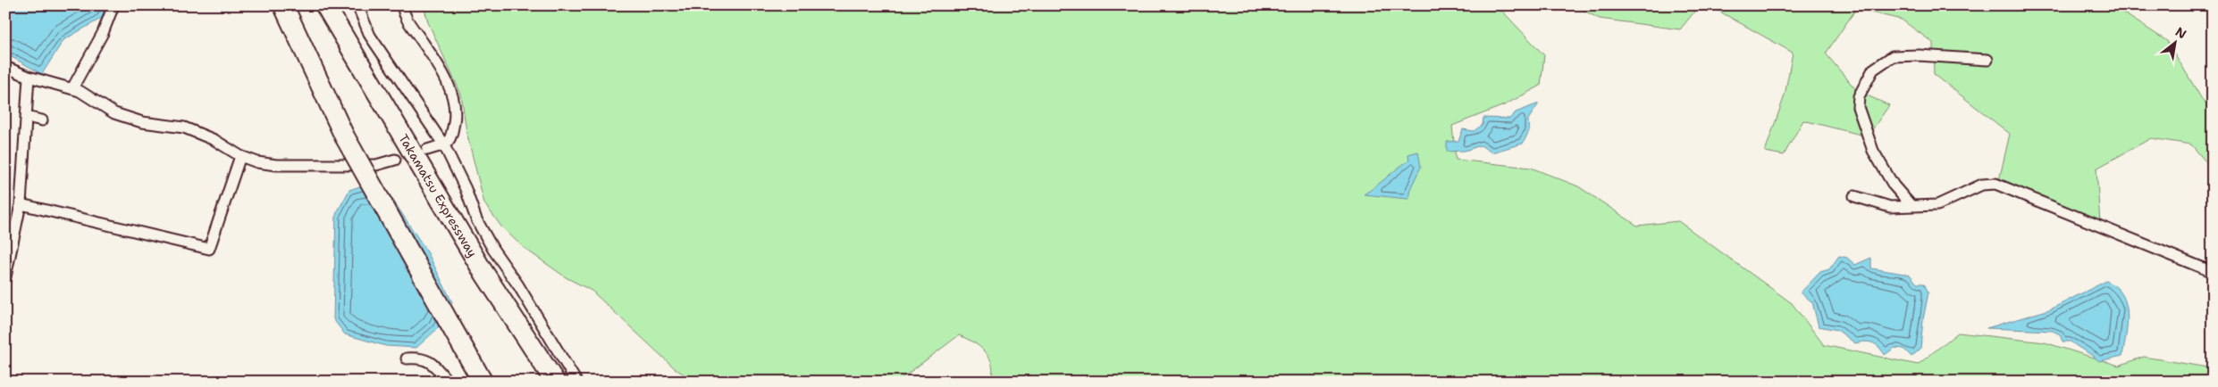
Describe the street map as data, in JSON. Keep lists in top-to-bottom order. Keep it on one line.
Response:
{"streets":{"highway":["Takamatsu Expressway"]},"north":"top right"}
